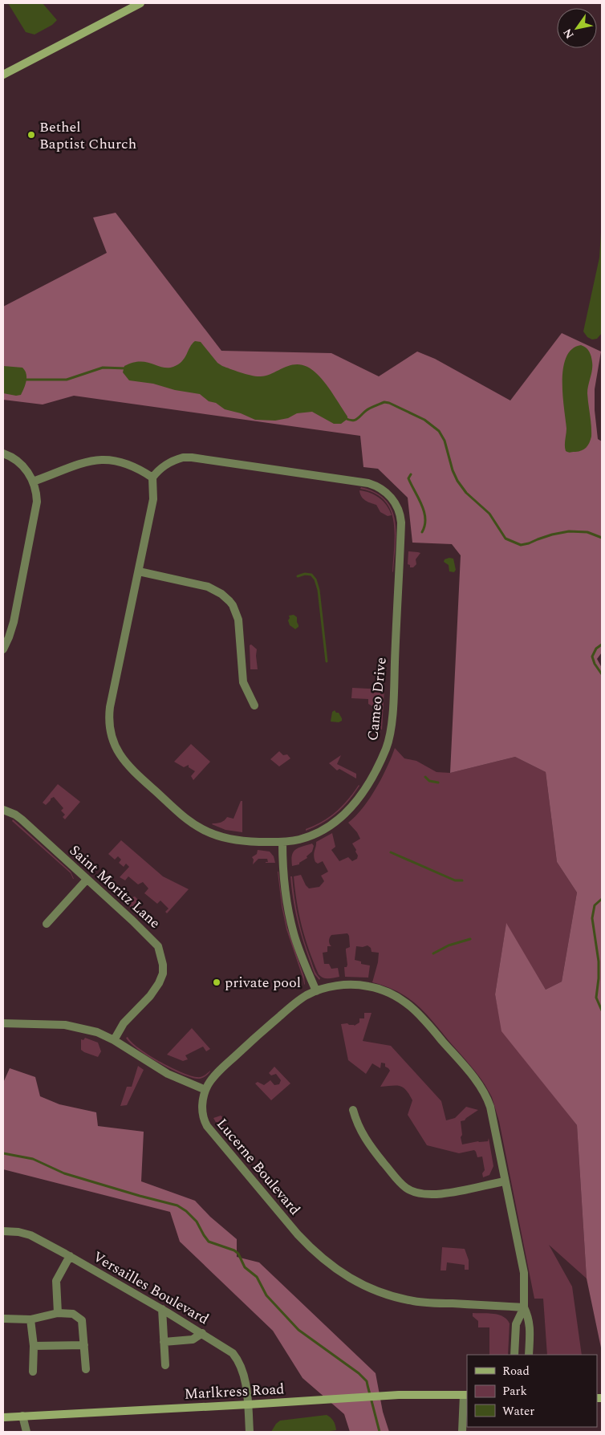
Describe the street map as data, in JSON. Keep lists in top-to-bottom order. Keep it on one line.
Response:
{"streets":{"street":["Cameo Drive","Saint Moritz Lane","Lucerne Boulevard","Versailles Boulevard","Marlkress Road"]},"crossings":[["Versailles Boulevard","Marlkress Road"]],"places":["Bethel Baptist Church","private pool"],"legend":["Road","Park","Water"],"north":"bottom left"}
